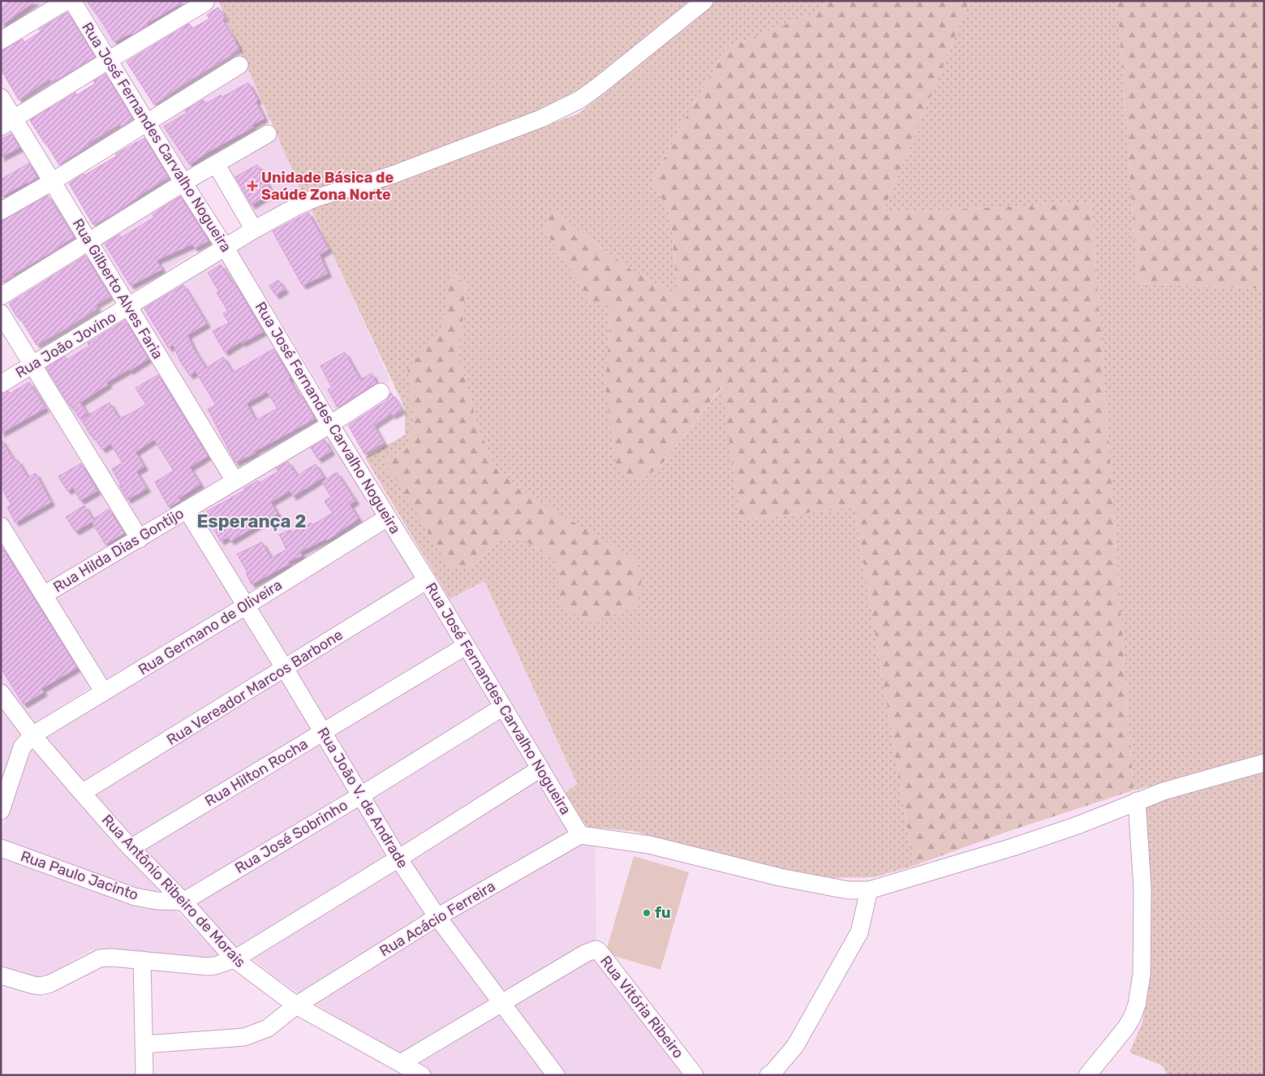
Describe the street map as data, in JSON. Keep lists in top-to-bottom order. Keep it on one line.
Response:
{"streets":{"street":["Rua José Fernandes Carvalho Nogueira","Rua Gilberto Alves Faria","Rua João Jovino","Rua Hilda Dias Gontijo","Rua Germano de Oliveira","Rua Vereador Marcos Barbone","Rua Hilton Rocha","Rua João V. de Andrade","Rua José Sobrinho","Rua Paulo Jacinto","Rua Antônio Ribeiro de Morais","Rua Acácio Ferreira","Rua Vitória Ribeiro"]},"crossings":[["Rua José Fernandes Carvalho Nogueira","Rua João Jovino"],["Rua José Fernandes Carvalho Nogueira","Rua Hilda Dias Gontijo"],["Rua José Fernandes Carvalho Nogueira","Rua Germano de Oliveira"],["Rua José Fernandes Carvalho Nogueira","Rua Vereador Marcos Barbone"],["Rua José Fernandes Carvalho Nogueira","Rua Hilton Rocha"],["Rua José Fernandes Carvalho Nogueira","Rua José Sobrinho"],["Rua José Fernandes Carvalho Nogueira","Rua Acácio Ferreira"],["Rua Gilberto Alves Faria","Rua João Jovino"],["Rua Gilberto Alves Faria","Rua Hilda Dias Gontijo"],["Rua Hilda Dias Gontijo","Rua João V. de Andrade"],["Rua Germano de Oliveira","Rua João V. de Andrade"],["Rua Germano de Oliveira","Rua Antônio Ribeiro de Morais"],["Rua Vereador Marcos Barbone","Rua João V. de Andrade"],["Rua Vereador Marcos Barbone","Rua Antônio Ribeiro de Morais"],["Rua Hilton Rocha","Rua João V. de Andrade"],["Rua Hilton Rocha","Rua Antônio Ribeiro de Morais"],["Rua João V. de Andrade","Rua José Sobrinho"],["Rua João V. de Andrade","Rua Acácio Ferreira"],["Rua João V. de Andrade","Rua Vitória Ribeiro"],["Rua José Sobrinho","Rua Paulo Jacinto"],["Rua José Sobrinho","Rua Antônio Ribeiro de Morais"],["Rua Paulo Jacinto","Rua Antônio Ribeiro de Morais"],["Rua Antônio Ribeiro de Morais","Rua Acácio Ferreira"]],"districts":["Esperança 2"],"places":{"health":["Unidade Básica de Saúde Zona Norte"],"other":["fu"]}}
